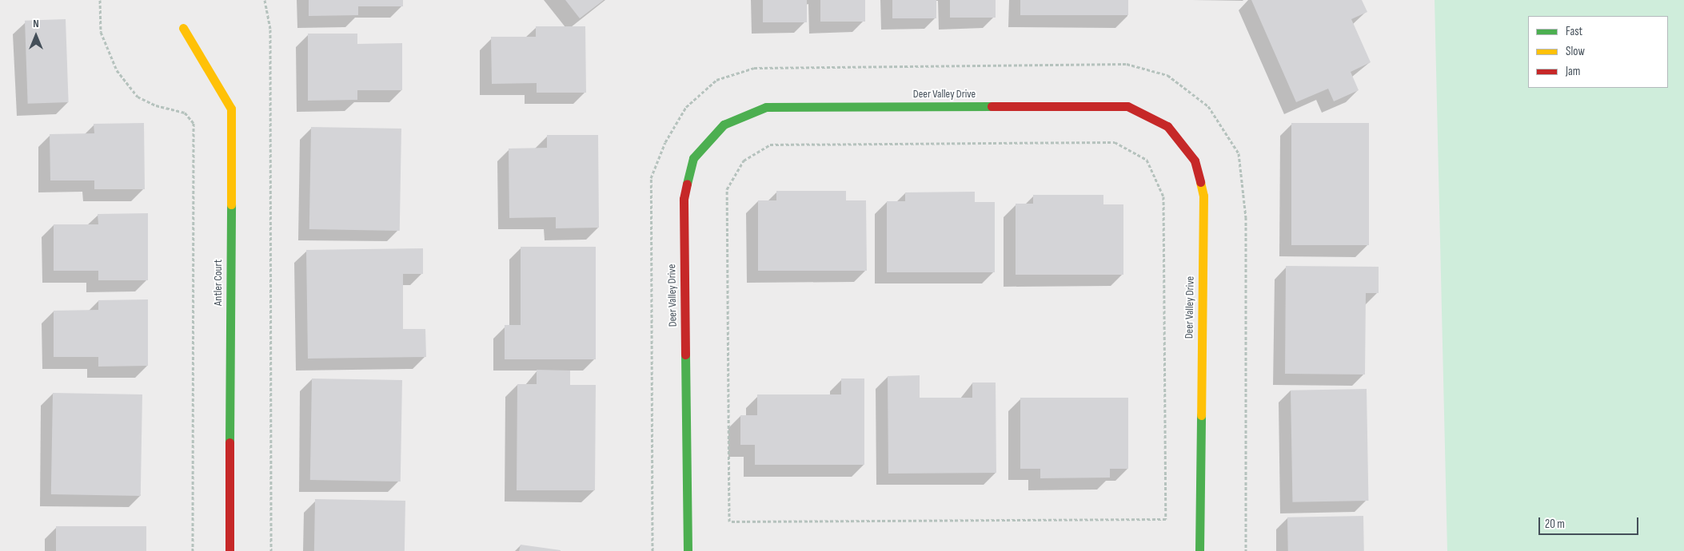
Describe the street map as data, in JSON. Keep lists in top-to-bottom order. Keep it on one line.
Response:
{"streets":{"street":["Deer Valley Drive","Antler Court"]},"legend":["Fast","Slow","Jam"],"scale_bar":"20 m","north":"top"}
